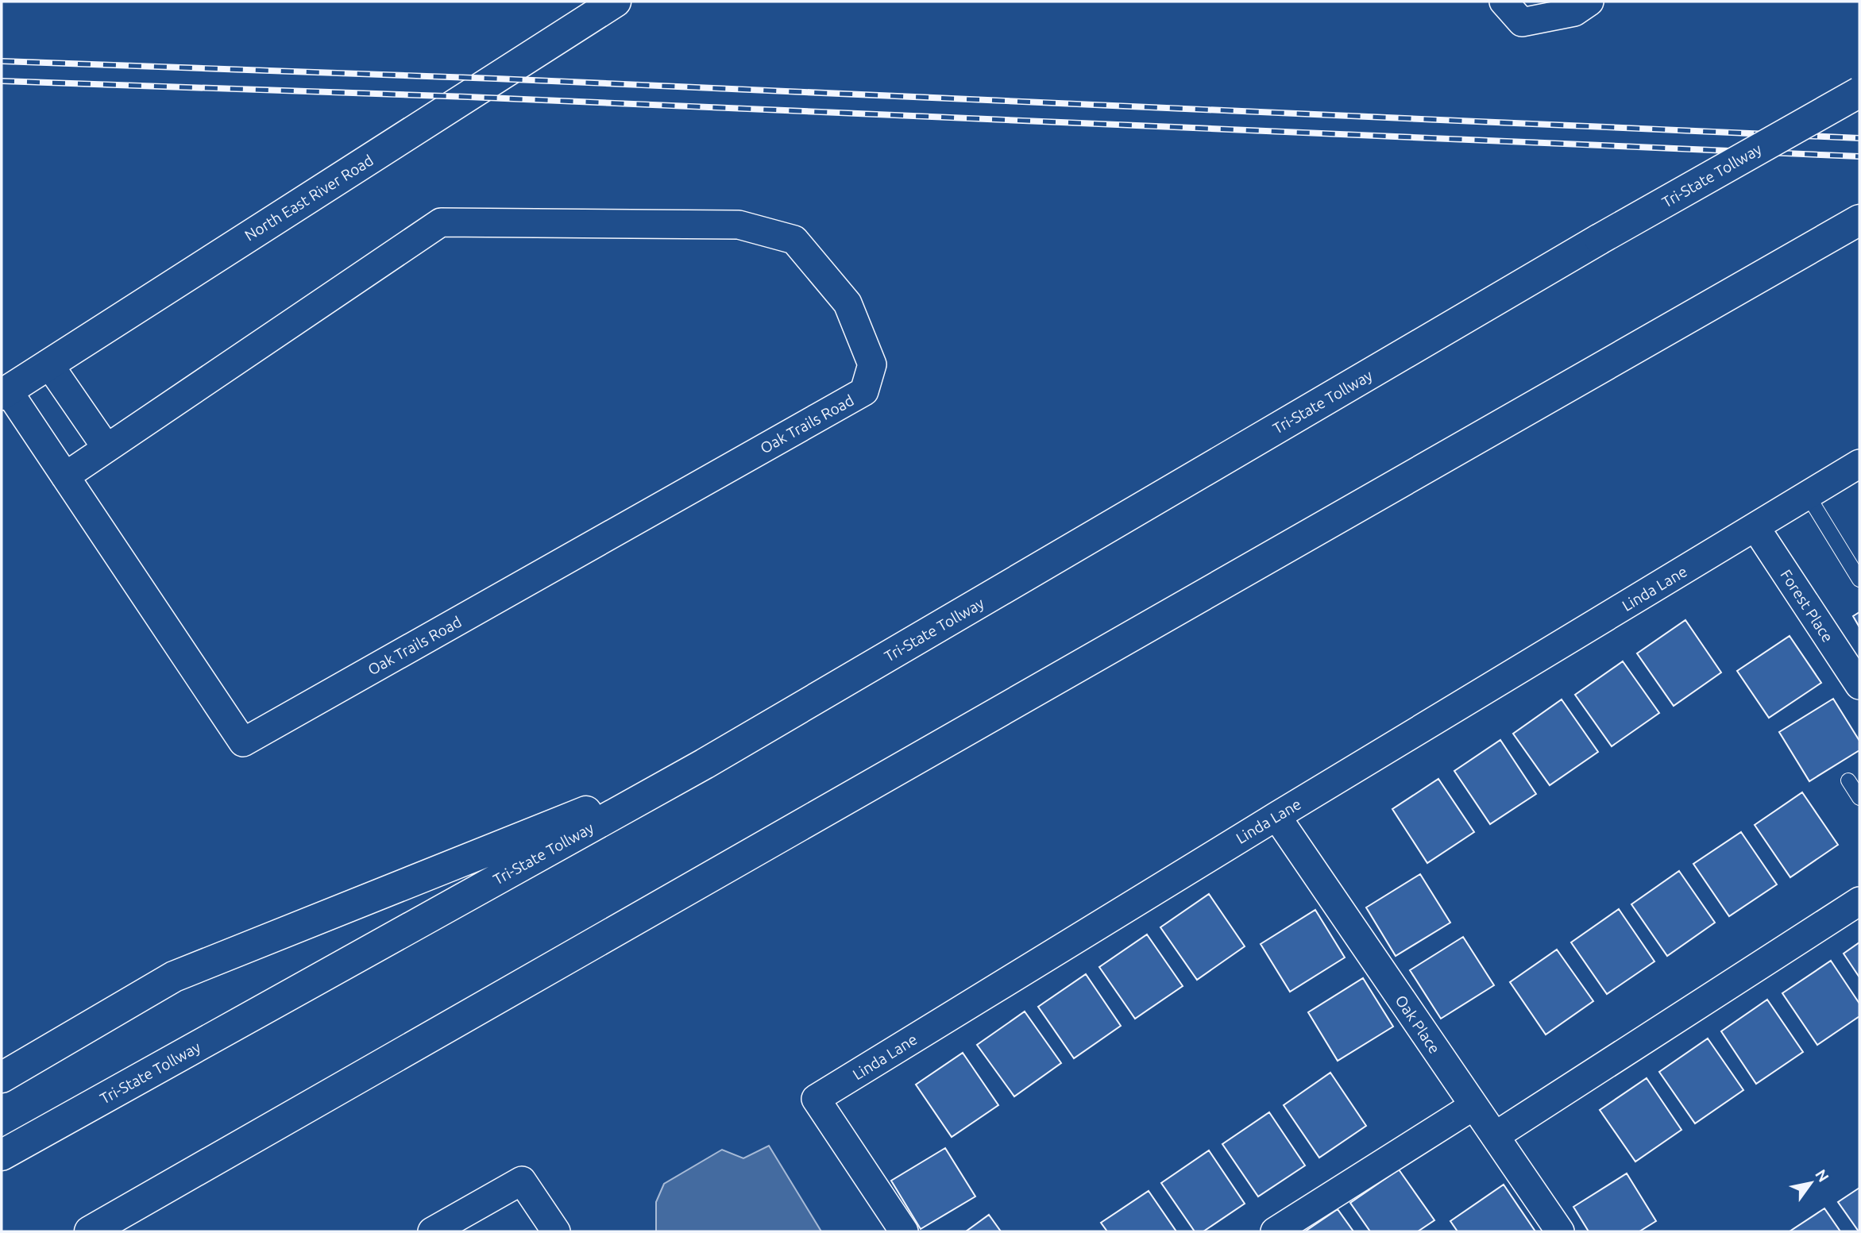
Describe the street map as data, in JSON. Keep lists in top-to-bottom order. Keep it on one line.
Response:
{"streets":{"main road":["Tri-State Tollway","North East River Road"],"street":["Oak Trails Road","Linda Lane","Forest Place","Oak Place"]},"crossings":[["North East River Road","Oak Trails Road"],["Linda Lane","Forest Place"],["Linda Lane","Oak Place"]],"north":"top right"}
